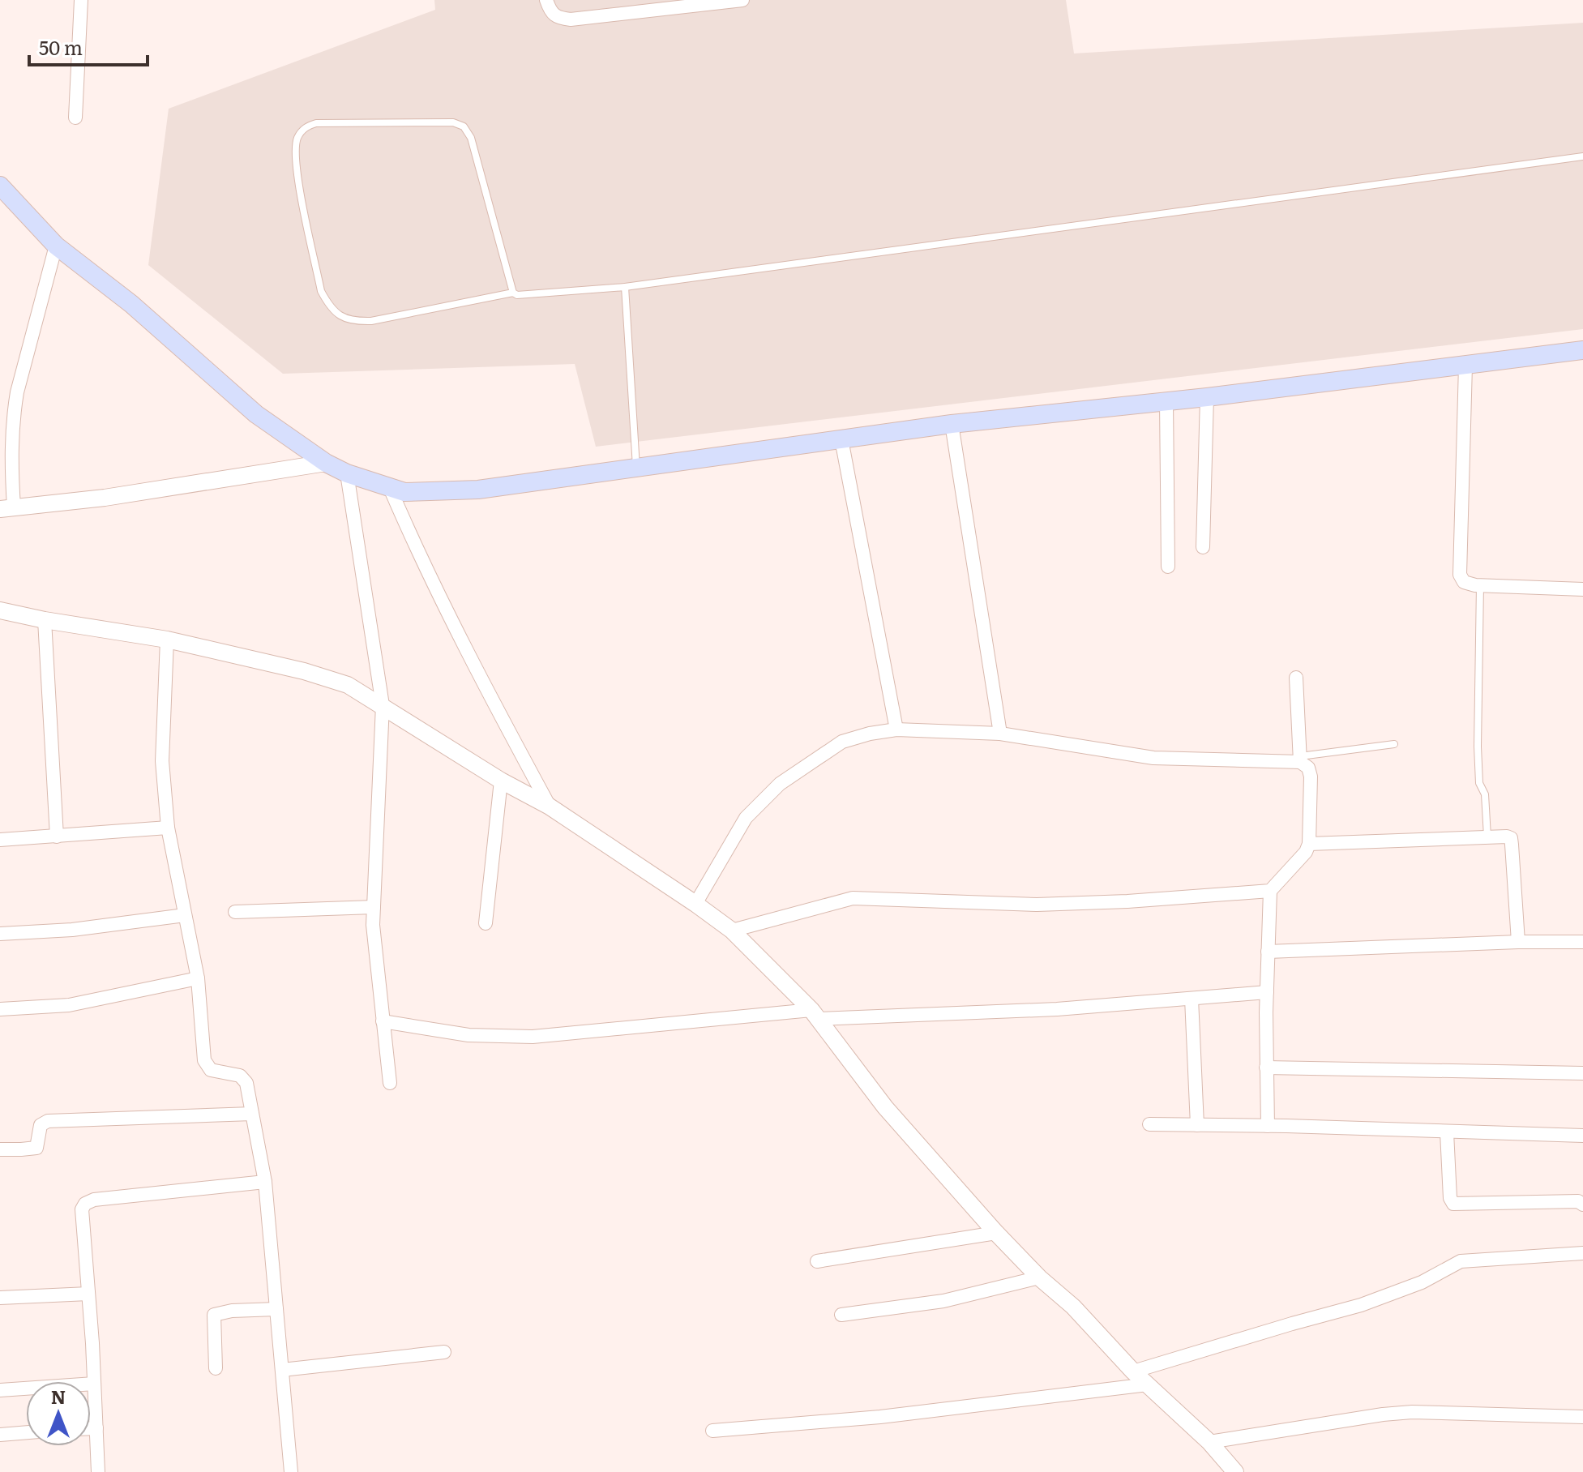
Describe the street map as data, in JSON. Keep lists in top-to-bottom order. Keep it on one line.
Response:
{"scale_bar":"50 m","north":"top"}
